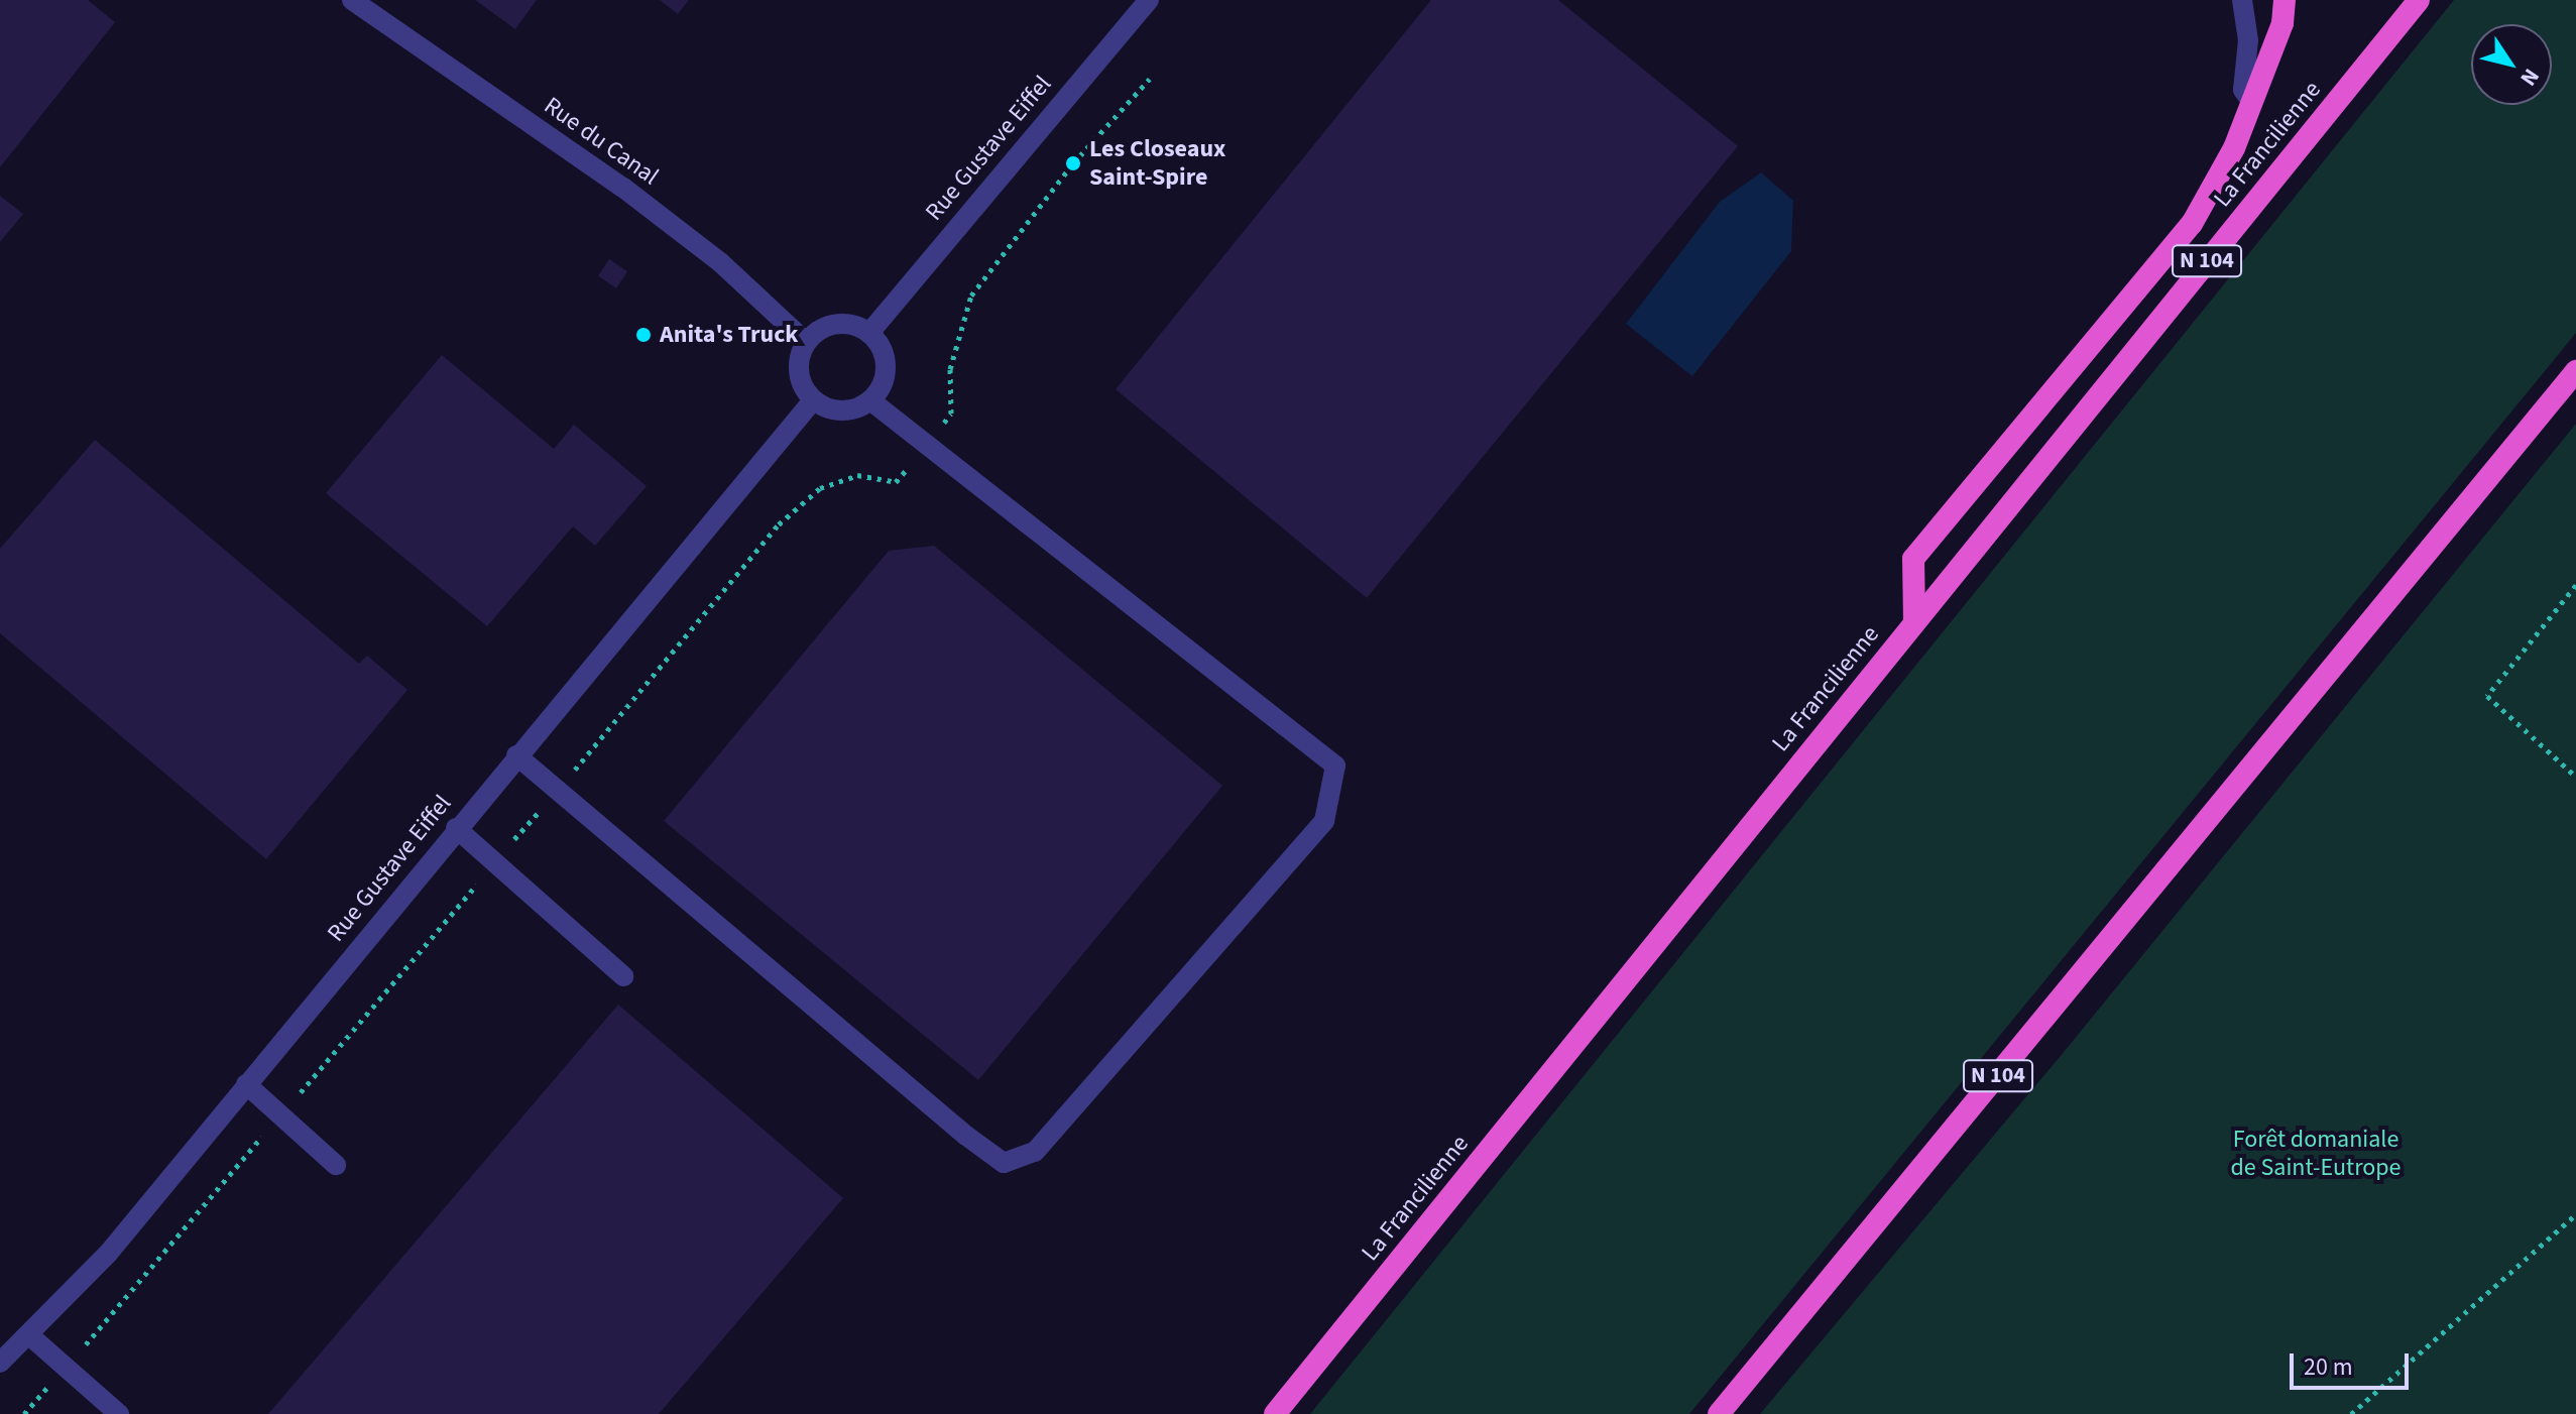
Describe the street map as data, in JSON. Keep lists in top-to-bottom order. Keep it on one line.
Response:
{"streets":{"highway":["La Francilienne","N 104"],"street":["Rue du Canal","Rue Gustave Eiffel"]},"crossings":[["Rue du Canal","Rue Gustave Eiffel"]],"parks":["Forêt domaniale de Saint-Eutrope"],"places":["Les Closeaux Saint-Spire","Anita's Truck"],"scale_bar":"20 m","north":"bottom right"}
